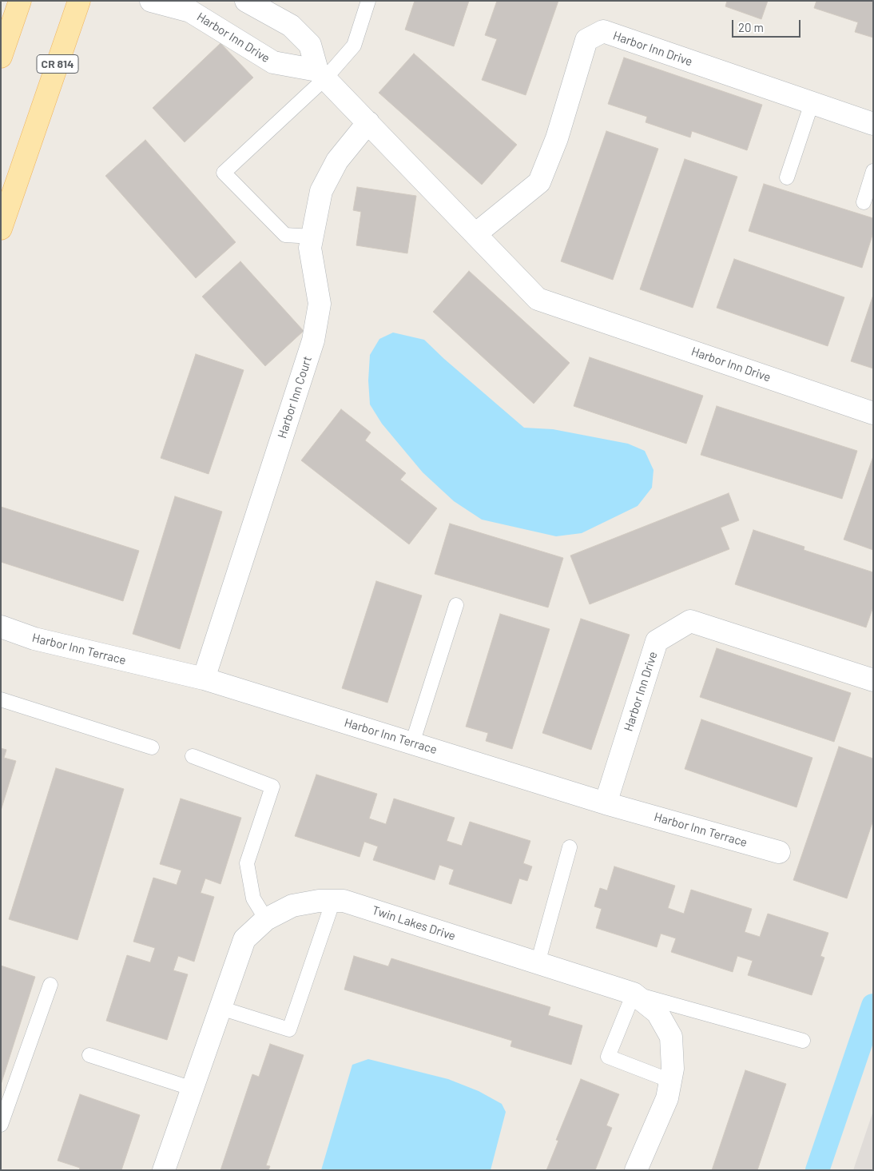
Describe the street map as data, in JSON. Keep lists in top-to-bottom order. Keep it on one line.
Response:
{"streets":{"main road":["CR 814"],"street":["Harbor Inn Drive","Harbor Inn Court","Harbor Inn Terrace","Twin Lakes Drive"]},"crossings":[["Harbor Inn Drive","Harbor Inn Court"],["Harbor Inn Drive","Harbor Inn Terrace"],["Harbor Inn Court","Harbor Inn Terrace"]],"scale_bar":"20 m"}
